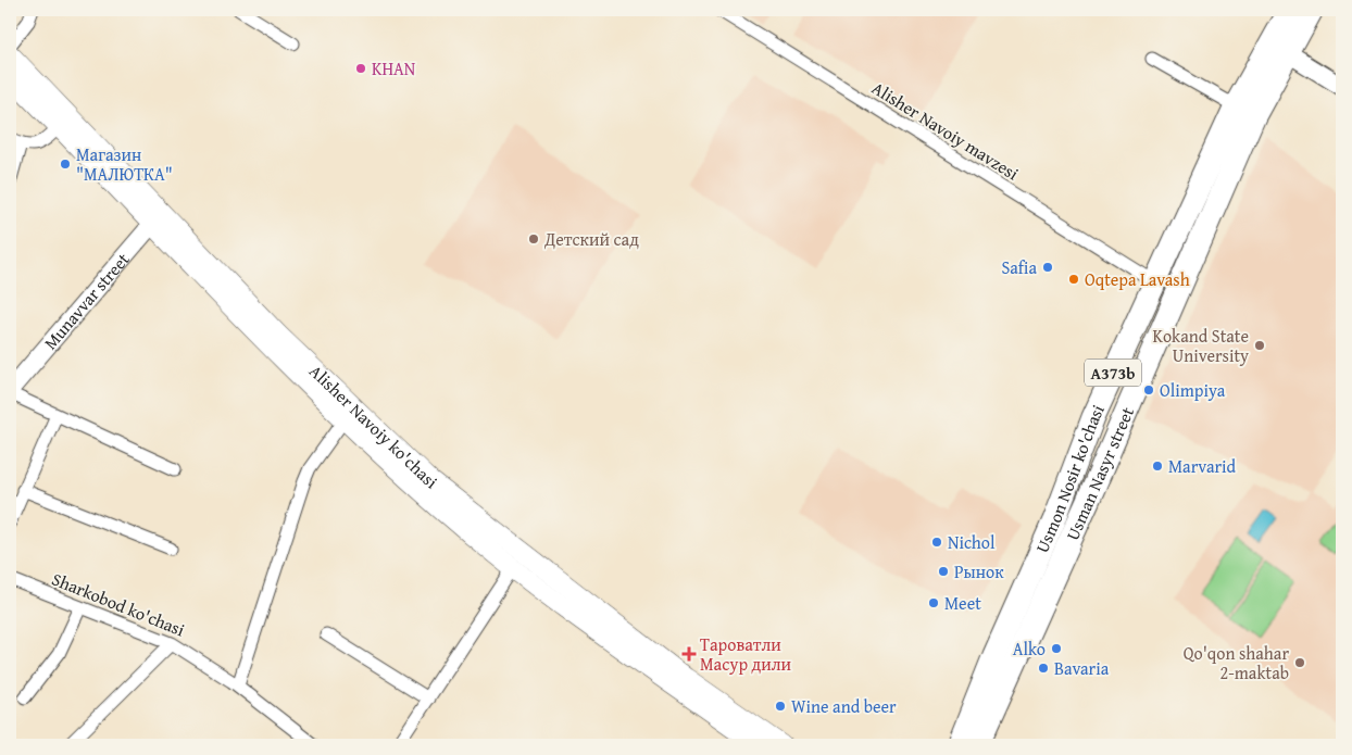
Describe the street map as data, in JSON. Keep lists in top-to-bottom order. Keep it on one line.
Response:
{"streets":{"highway":["A373b","Usman Nasyr street","Usmon Nosir ko'chasi"],"main road":["Munavvar street","Alisher Navoiy ko'chasi"],"street":["Alisher Navoiy mavzesi","Sharkobod ko'chasi"]},"crossings":[["Alisher Navoiy mavzesi","Usmon Nosir ko'chasi"],["Munavvar street","Alisher Navoiy ko'chasi"],["A373b","Usman Nasyr street"]],"places":{"other":["KHAN","Магазин \"МАЛЮТКА\"","Детский сад","Safia","Oqtepa Lavash","Kokand State University","Olimpiya","Marvarid","Nichol","Рынок","Meet","Alko","Qo'qon shahar 2-maktab","Bavaria","Wine and beer"],"health":["Тароватли Масур дили"]}}
